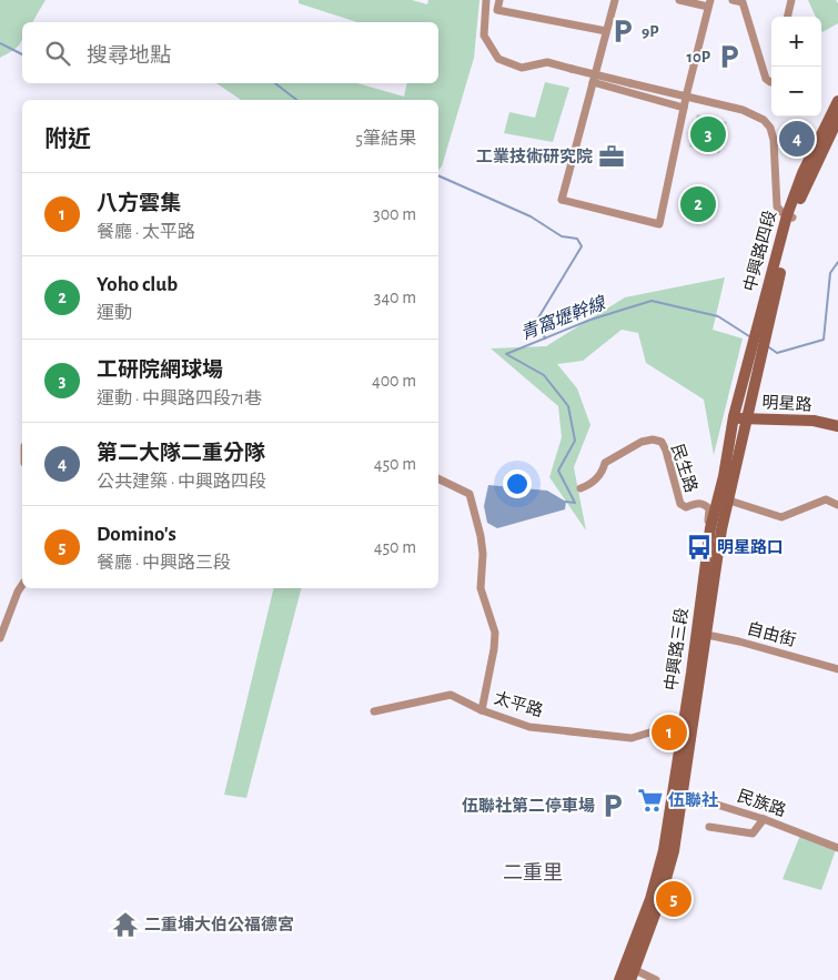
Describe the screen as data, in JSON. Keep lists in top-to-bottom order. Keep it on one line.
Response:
{"streets":{"main road":["中興路四段","明星路","中興路三段"],"street":["民生路","自由街","太平路","民族路"]},"crossings":[["中興路四段","明星路"],["中興路四段","中興路三段"],["明星路","中興路三段"],["民生路","中興路三段"],["自由街","中興路三段"],["中興路三段","太平路"],["中興路三段","民族路"]],"districts":["二重里"],"water":["青窩壢幹線"],"places":{"parking":["9P","10P","伍聯社第二停車場"],"office":["工業技術研究院"],"bus stop":["明星路口"],"supermarket":["伍聯社"],"temple":["二重埔大伯公福德宮"]},"page":{"map_buttons":["+","−"],"search":"搜尋地點","heading":["附近","5筆結果"],"pins":["3","4","2","1","5"],"list":[{"mark":"1","name":"八方雲集","note":"餐廳 · 太平路","value":"300 m"},{"mark":"2","name":"Yoho club","note":"運動","value":"340 m"},{"mark":"3","name":"工研院網球場","note":"運動 · 中興路四段71巷","value":"400 m"},{"mark":"4","name":"第二大隊二重分隊","note":"公共建築 · 中興路四段","value":"450 m"},{"mark":"5","name":"Domino's","note":"餐廳 · 中興路三段","value":"450 m"}]}}
